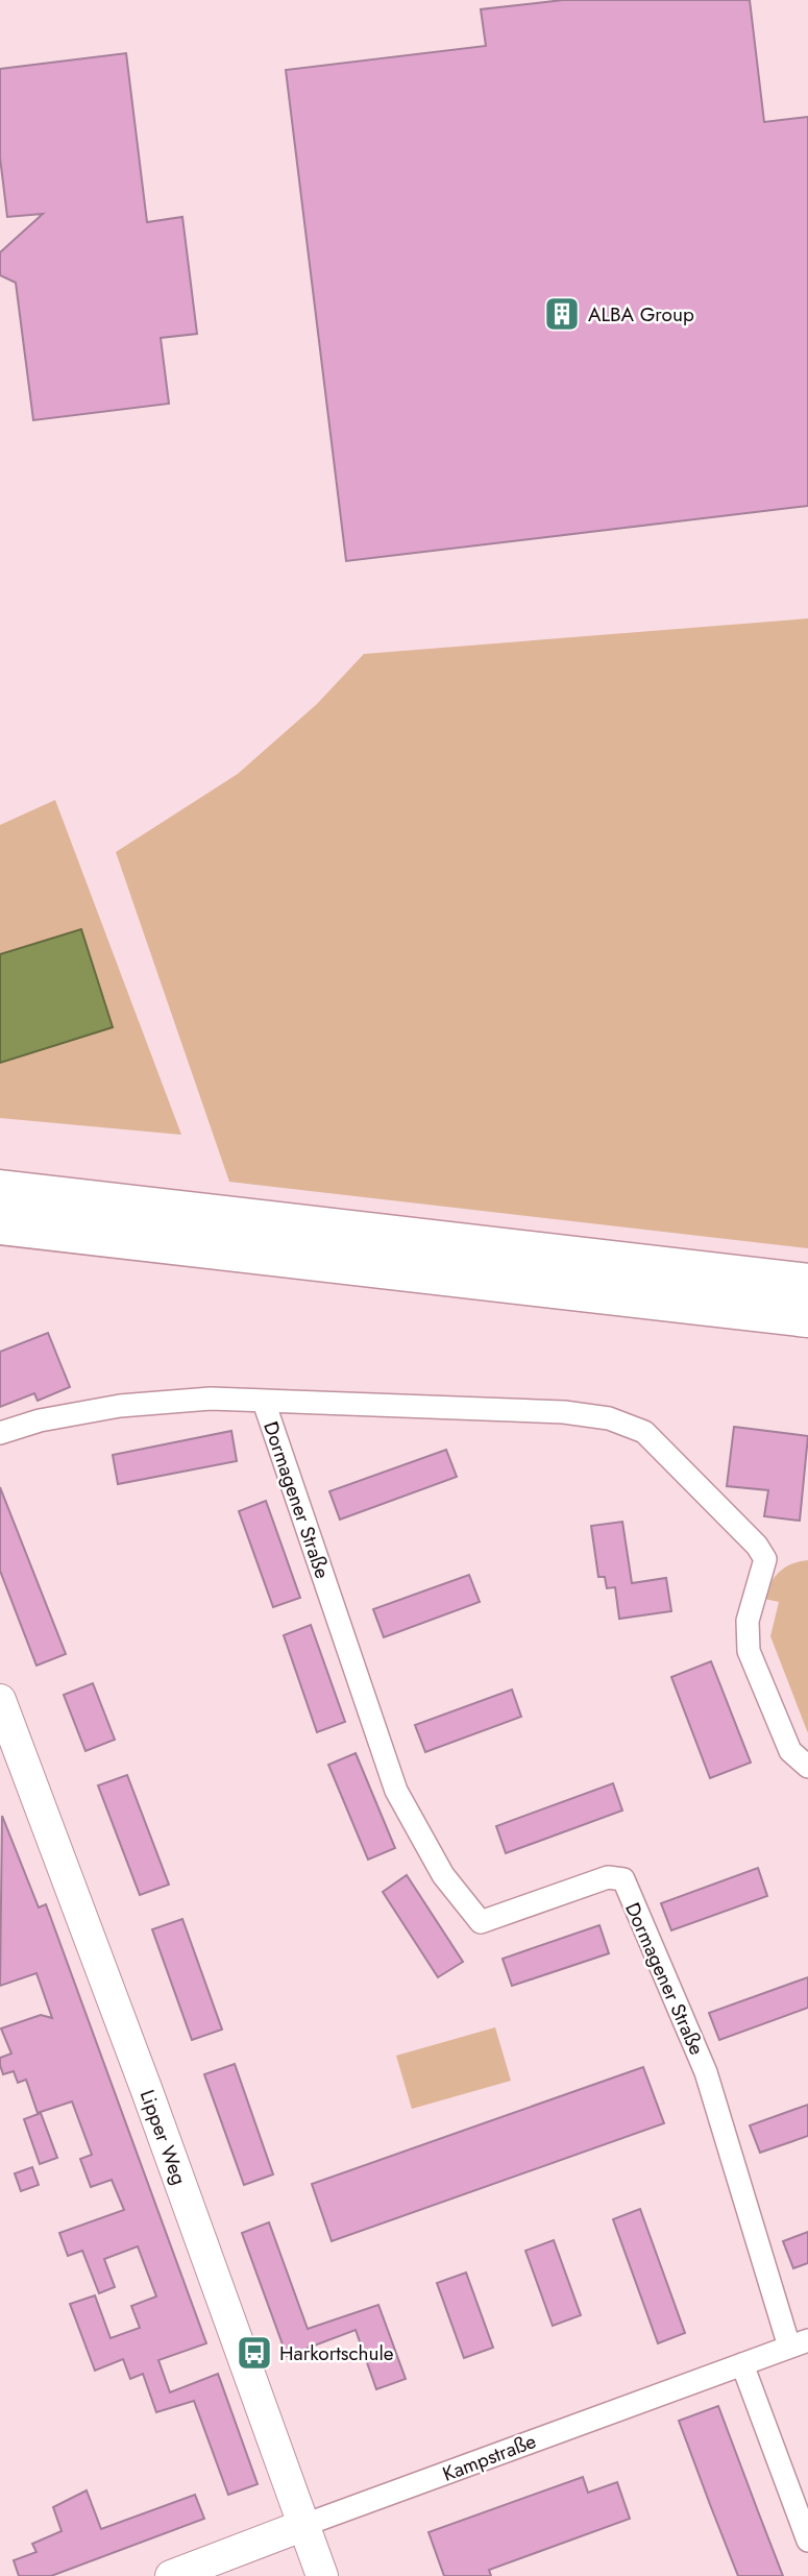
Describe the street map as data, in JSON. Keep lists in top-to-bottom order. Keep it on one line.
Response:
{"streets":{"street":["Dormagener Straße","Lipper Weg","Kampstraße"]},"crossings":[["Dormagener Straße","Kampstraße"],["Lipper Weg","Kampstraße"]],"places":{"building":["ALBA Group"],"bus stop":["Harkortschule"]}}
